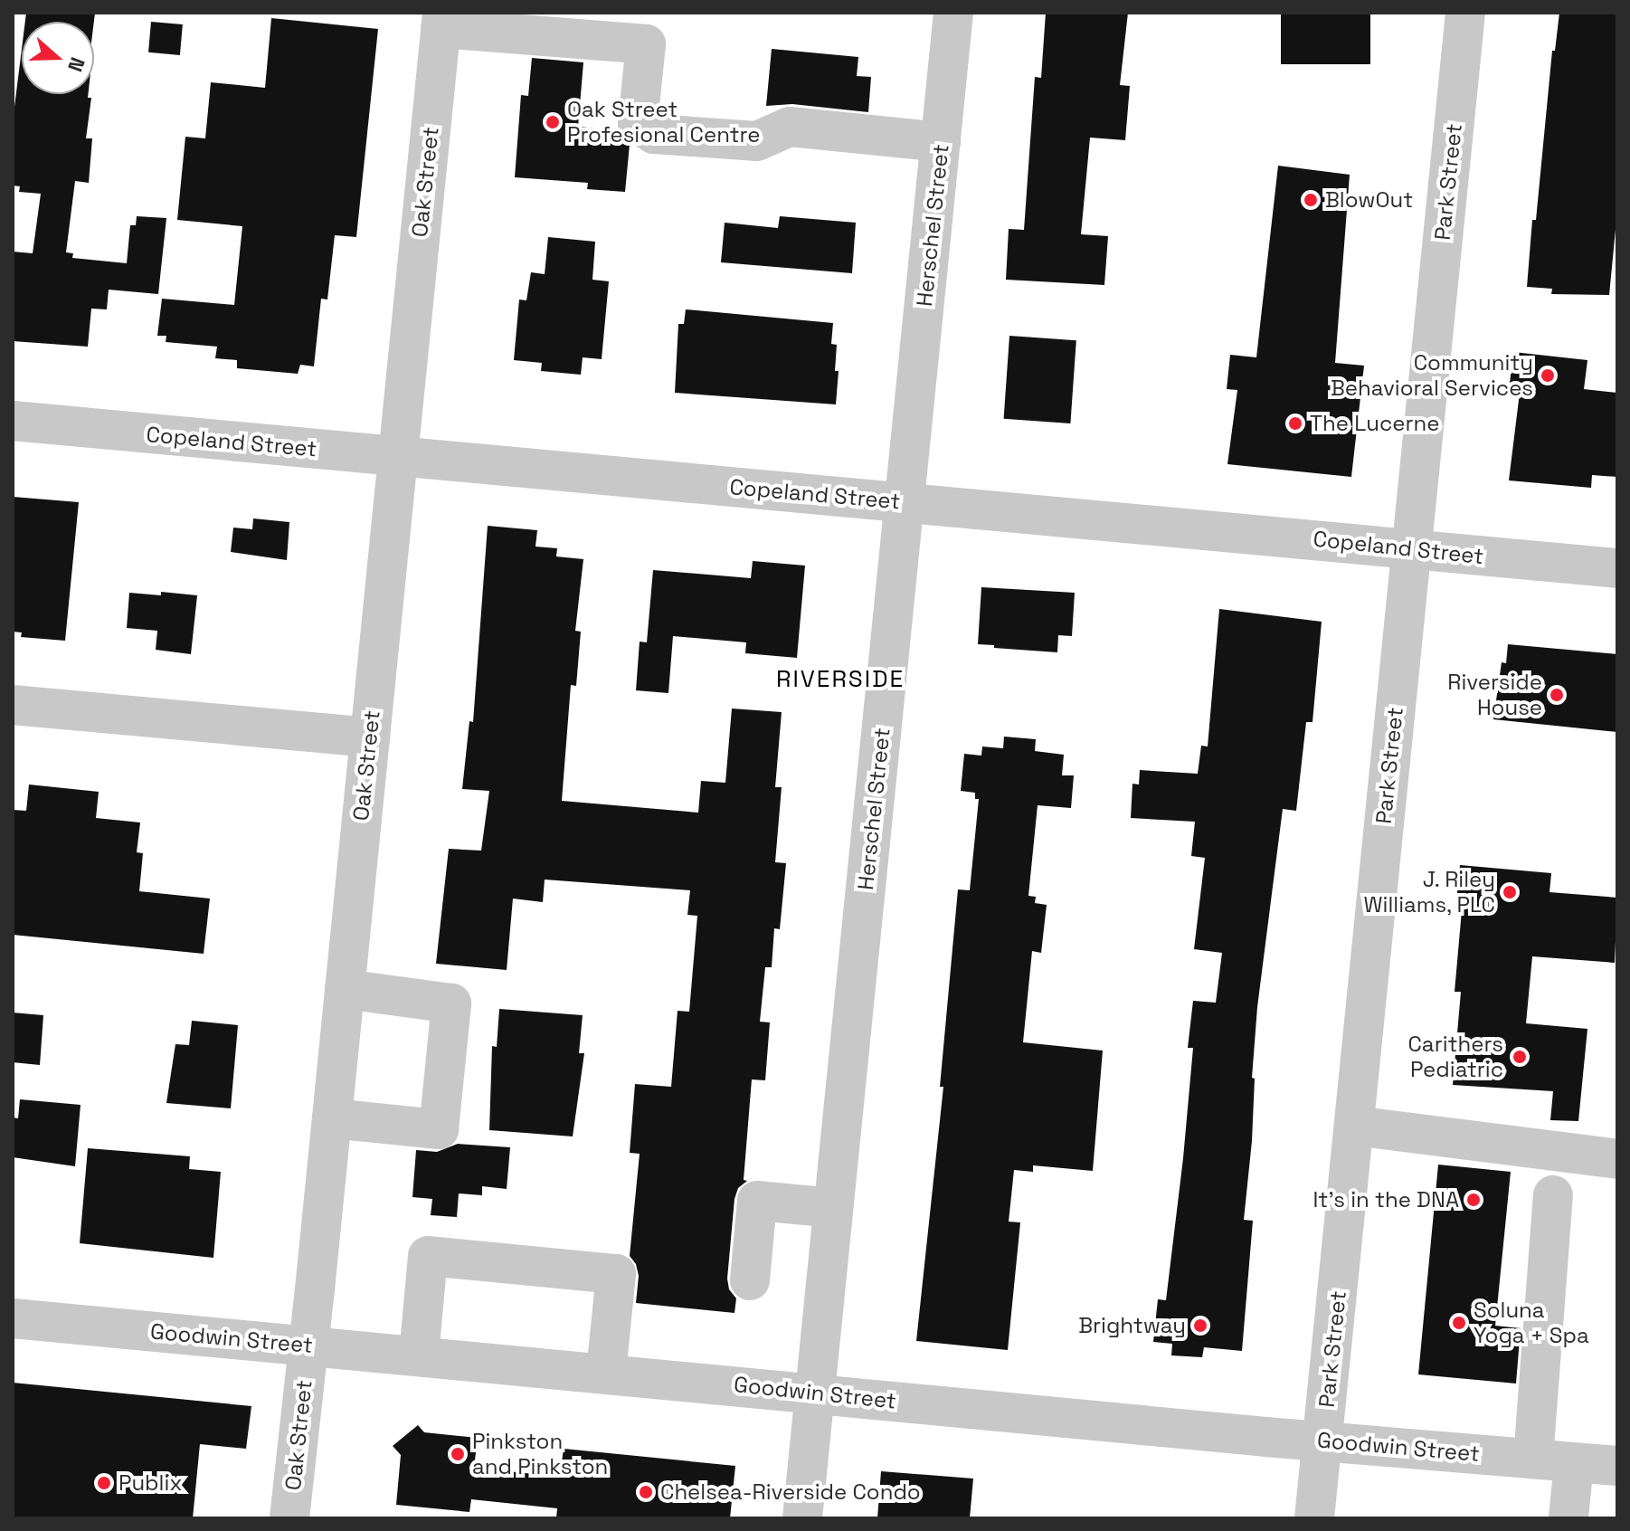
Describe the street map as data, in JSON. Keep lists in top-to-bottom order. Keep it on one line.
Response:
{"streets":{"street":["Oak Street","Park Street","Herschel Street","Copeland Street","Goodwin Street"]},"crossings":[["Oak Street","Copeland Street"],["Oak Street","Goodwin Street"],["Park Street","Copeland Street"],["Park Street","Goodwin Street"],["Herschel Street","Copeland Street"],["Herschel Street","Goodwin Street"]],"districts":["RIVERSIDE"],"places":["Oak Street Profesional Centre","BlowOut","Community Behavioral Services","The Lucerne","Riverside House","J. Riley Williams, PLC","Carithers Pediatric","It's in the DNA","Soluna Yoga + Spa","Brightway","Pinkston and Pinkston","Publix","Chelsea-Riverside Condo"],"north":"right"}
